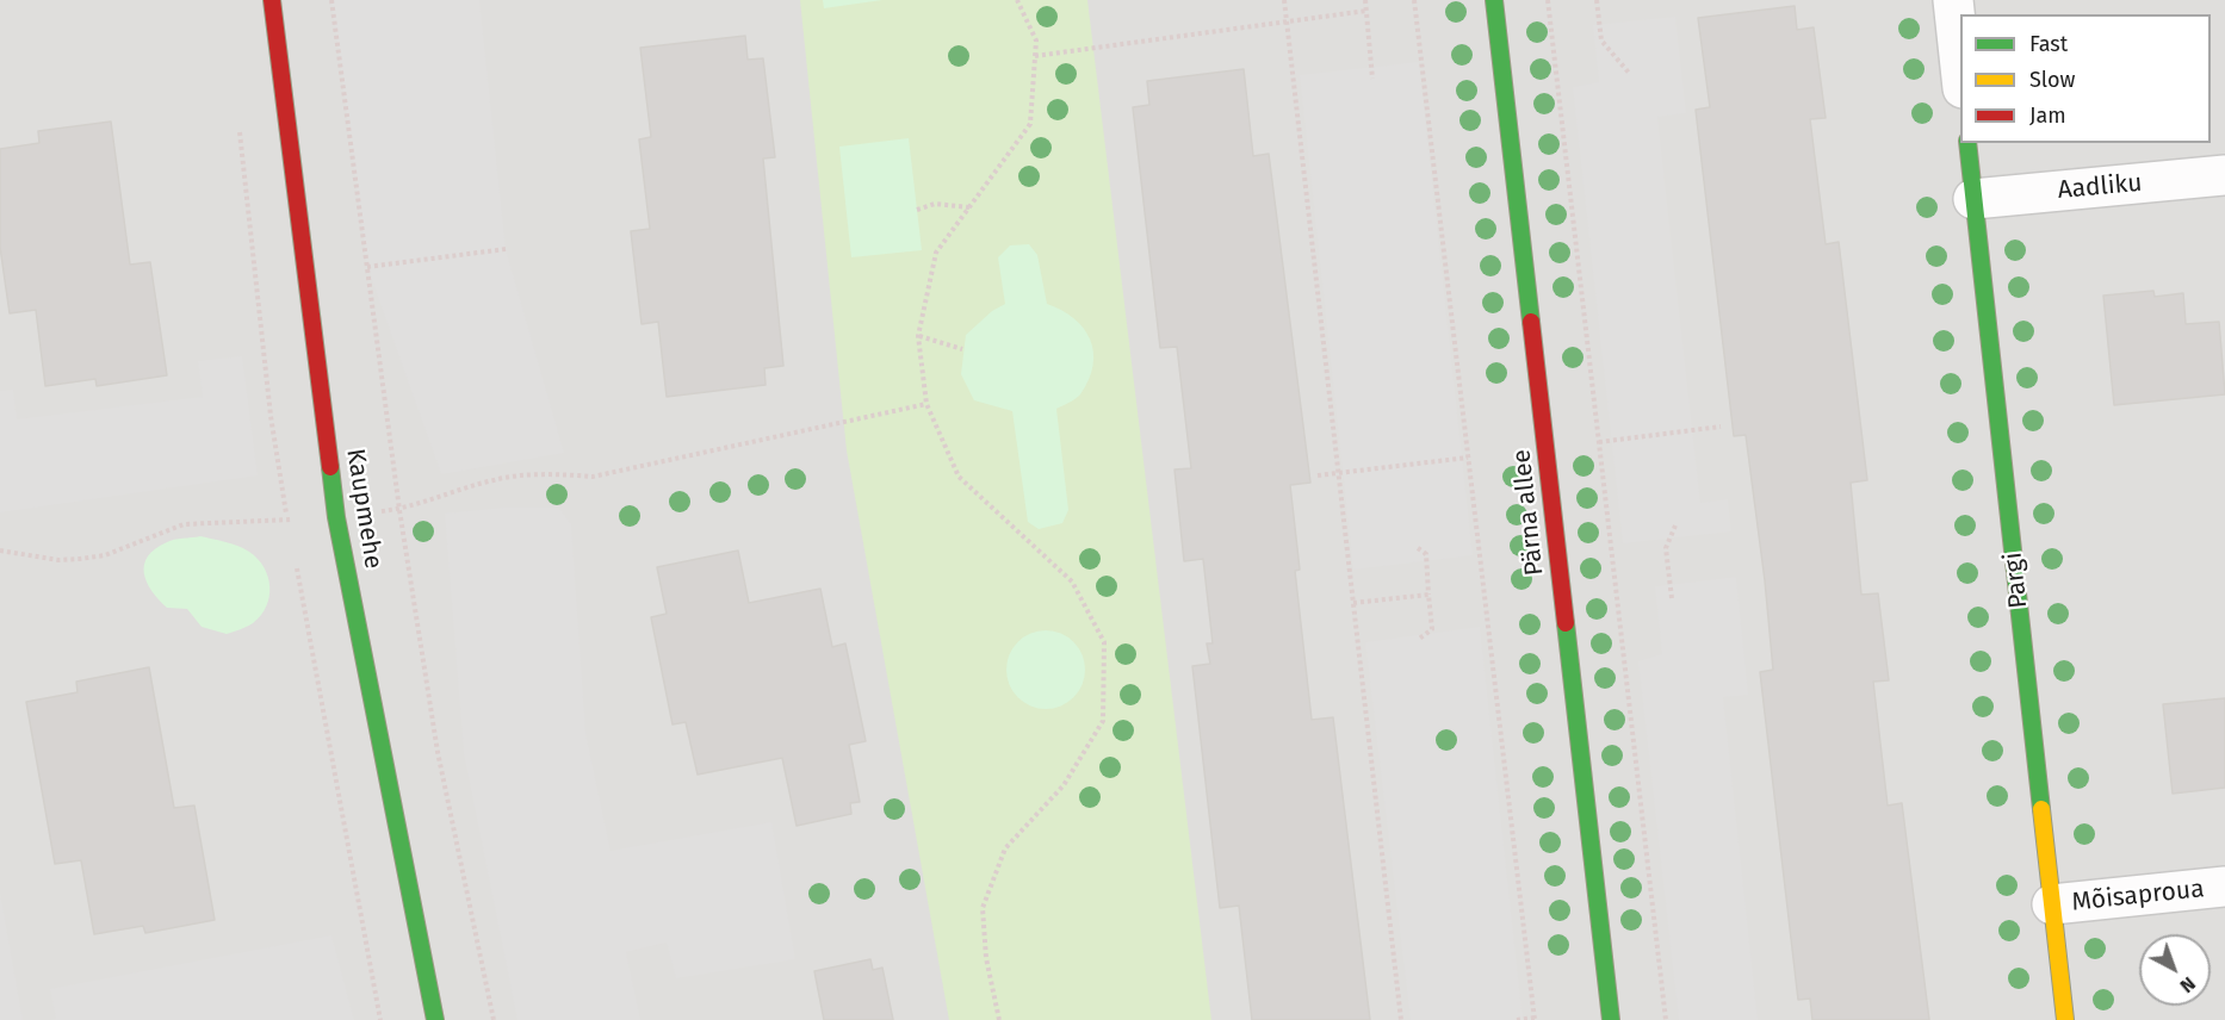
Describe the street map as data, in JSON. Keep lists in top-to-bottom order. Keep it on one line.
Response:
{"streets":{"street":["Aadliku","Kaupmehe","Pärna allee","Pargi","Mõisaproua"]},"crossings":[["Aadliku","Pargi"],["Pargi","Mõisaproua"]],"legend":["Fast","Slow","Jam"],"north":"bottom right"}
